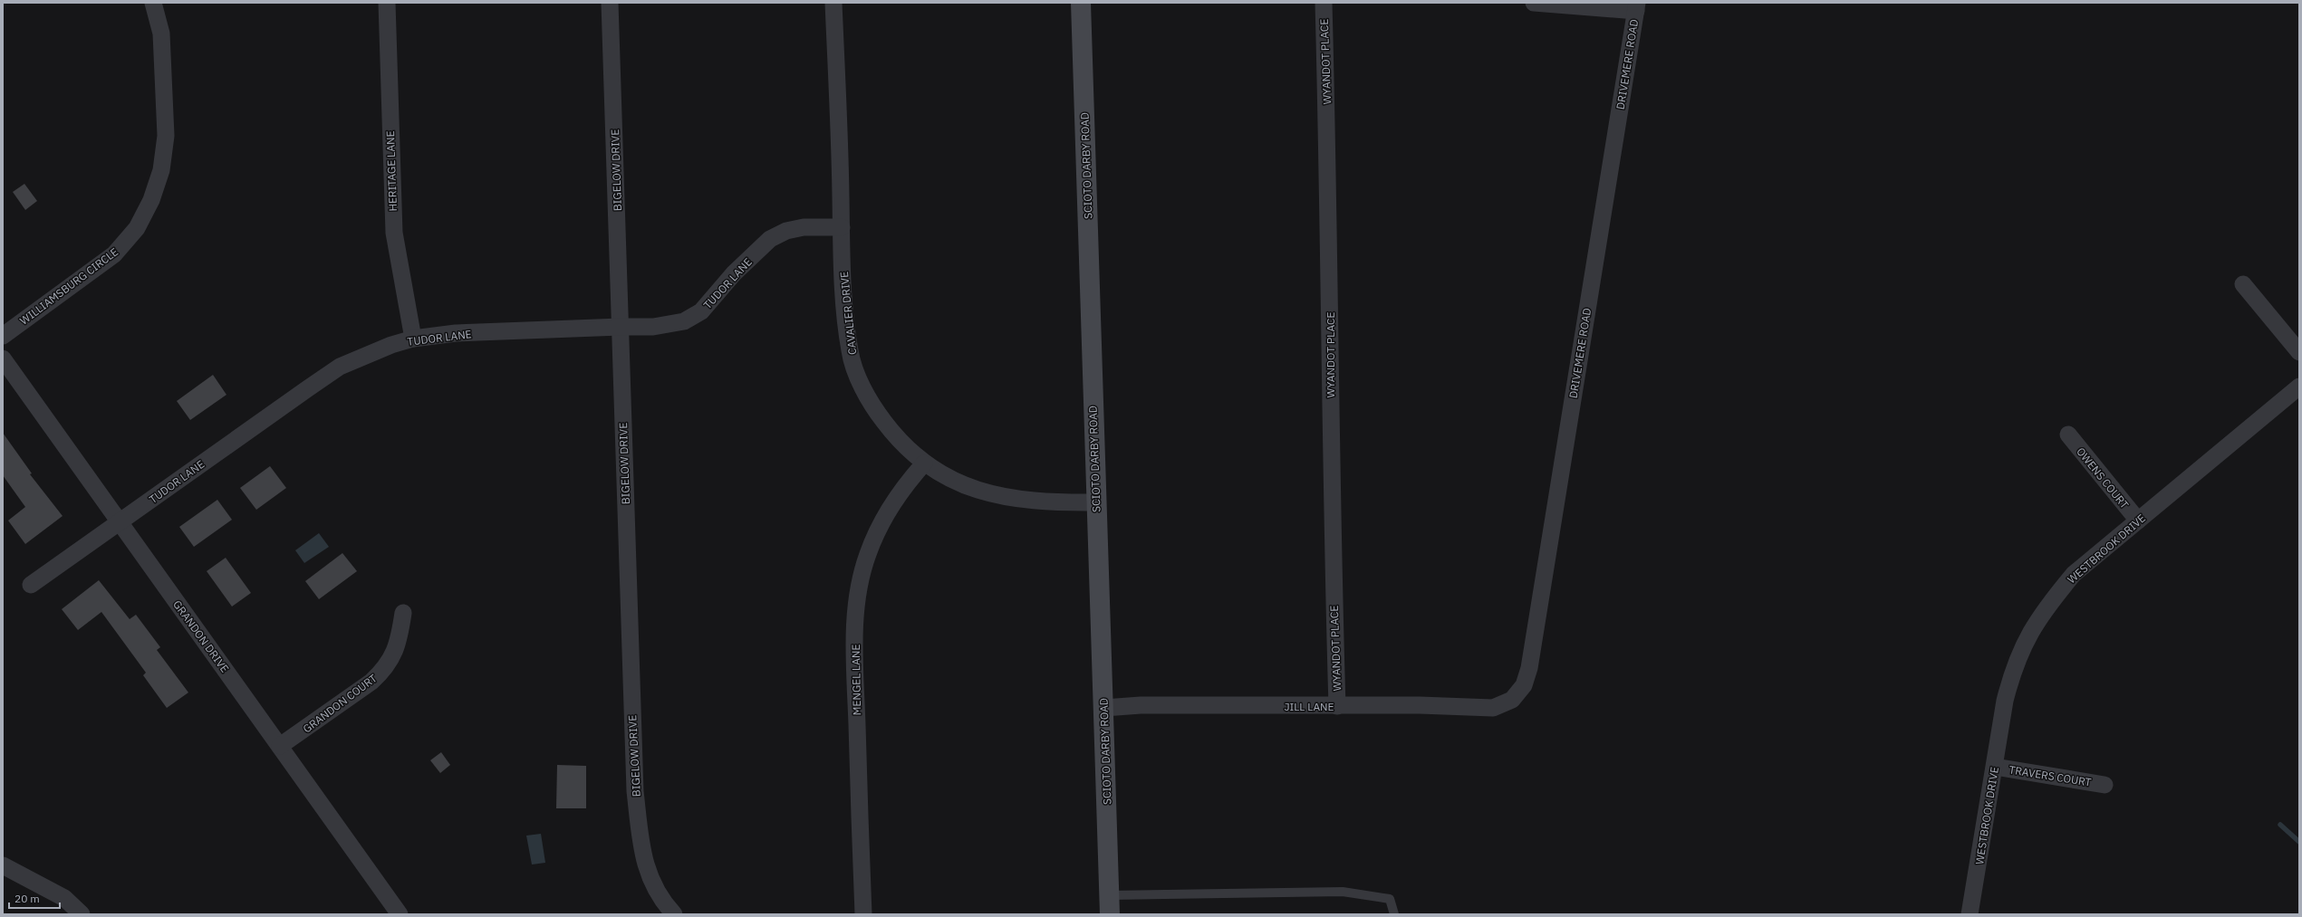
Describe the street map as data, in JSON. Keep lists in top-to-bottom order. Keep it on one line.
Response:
{"streets":{"main road":["SCIOTO DARBY ROAD"],"street":["WYANDOT PLACE","DRIVEMERE ROAD","BIGELOW DRIVE","HERITAGE LANE","TUDOR LANE","WILLIAMSBURG CIRCLE","CAVALIER DRIVE","OWENS COURT","WESTBROOK DRIVE","GRANDON DRIVE","MENGEL LANE","GRANDON COURT","JILL LANE","TRAVERS COURT"]},"crossings":[["WYANDOT PLACE","JILL LANE"],["DRIVEMERE ROAD","JILL LANE"],["SCIOTO DARBY ROAD","CAVALIER DRIVE"],["SCIOTO DARBY ROAD","JILL LANE"],["BIGELOW DRIVE","TUDOR LANE"],["HERITAGE LANE","TUDOR LANE"],["TUDOR LANE","CAVALIER DRIVE"],["TUDOR LANE","GRANDON DRIVE"],["CAVALIER DRIVE","MENGEL LANE"],["OWENS COURT","WESTBROOK DRIVE"],["WESTBROOK DRIVE","TRAVERS COURT"],["GRANDON DRIVE","GRANDON COURT"]],"scale_bar":"20 m"}
